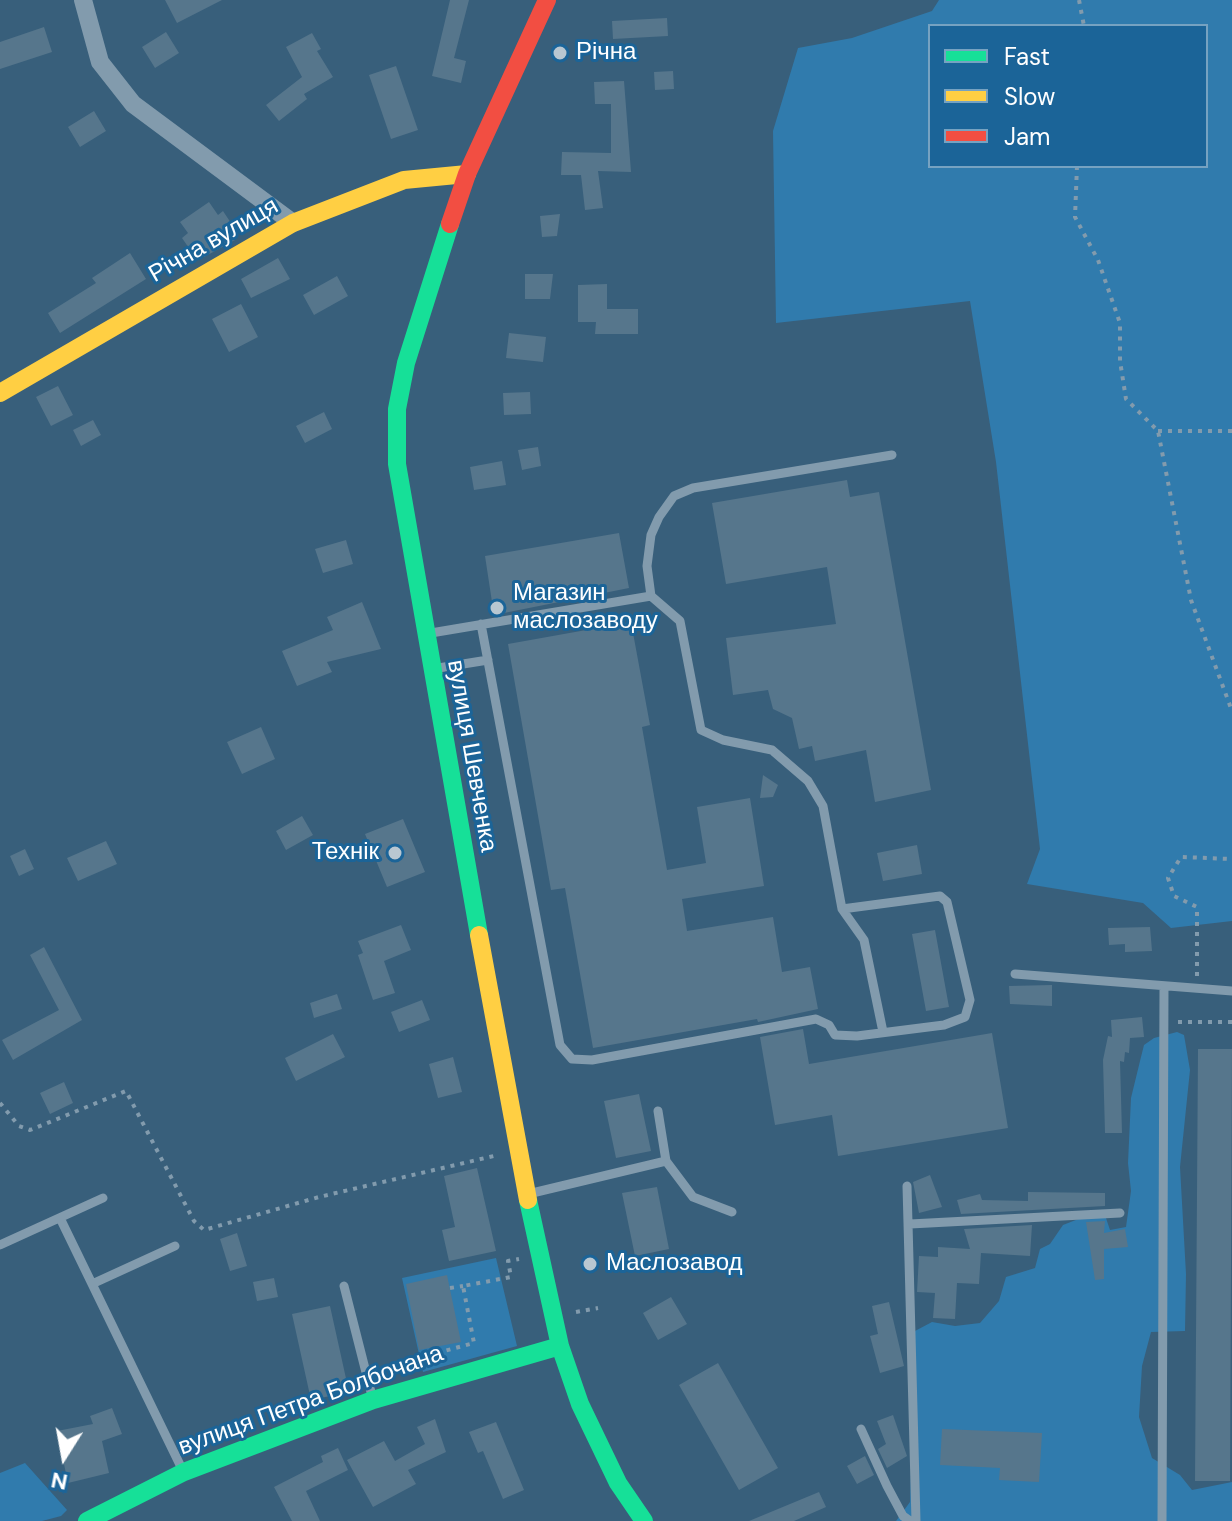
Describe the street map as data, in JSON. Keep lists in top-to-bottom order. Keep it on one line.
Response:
{"streets":{"street":["Річна вулиця","вулиця Шевченка","вулиця Петра Болбочана"]},"crossings":[["Річна вулиця","вулиця Шевченка"],["вулиця Шевченка","вулиця Петра Болбочана"]],"places":["Річна","Магазин маслозаводу","Технік","Маслозавод"],"legend":["Fast","Slow","Jam"],"north":"bottom"}
